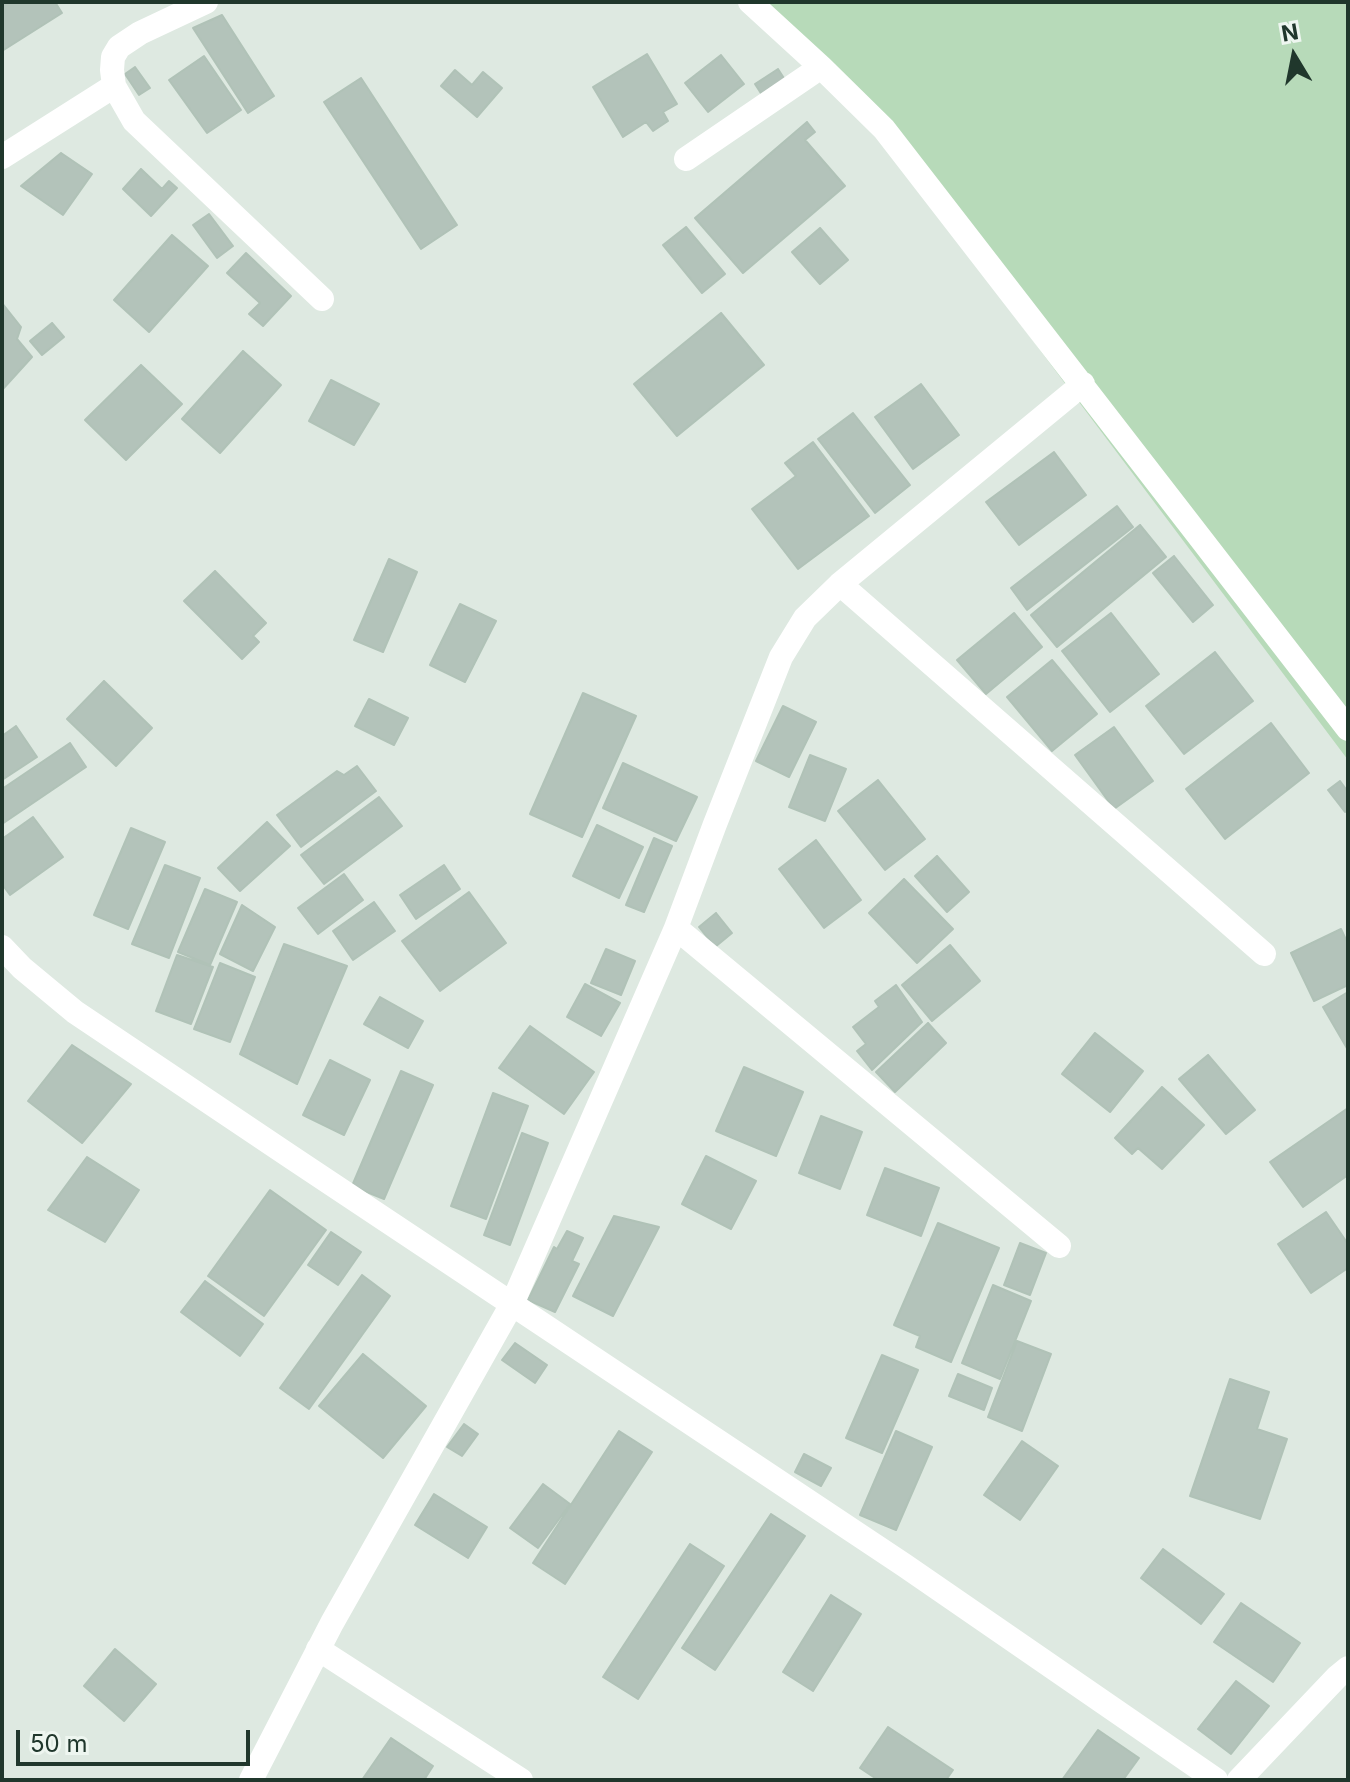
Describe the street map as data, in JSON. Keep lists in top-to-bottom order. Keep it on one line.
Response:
{"scale_bar":"50 m","north":"top"}
